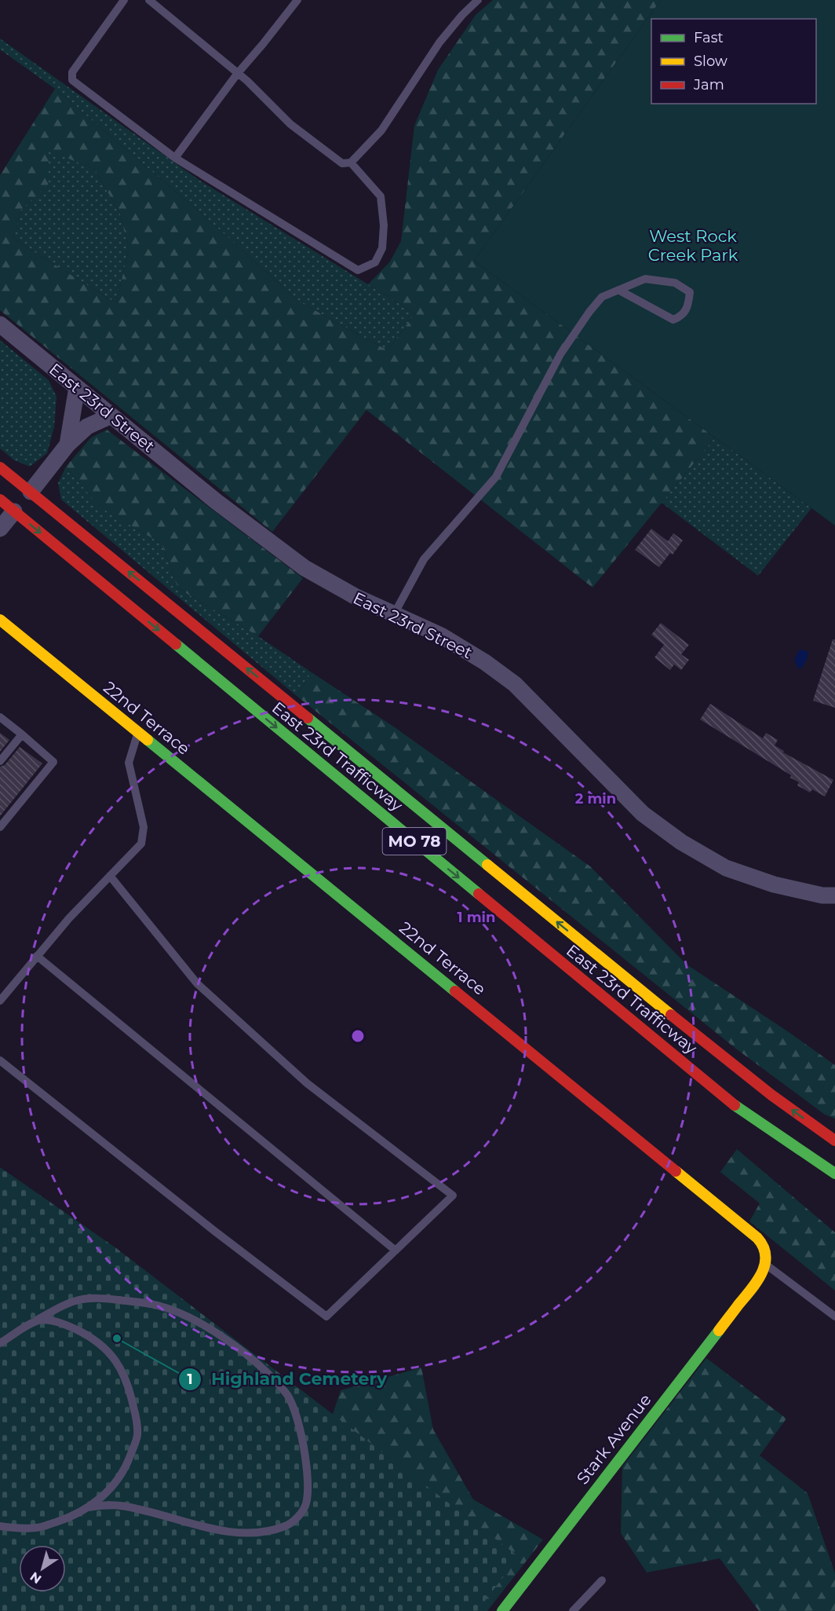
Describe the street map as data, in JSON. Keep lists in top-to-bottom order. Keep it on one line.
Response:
{"streets":{"main road":["22nd Terrace","East 23rd Trafficway","MO 78","Stark Avenue"],"street":["East 23rd Street"]},"crossings":[["22nd Terrace","Stark Avenue"]],"parks":["West Rock Creek Park"],"places":["Highland Cemetery"],"legend":["Fast","Slow","Jam"],"north":"bottom left","rings":["2 min","1 min"]}
